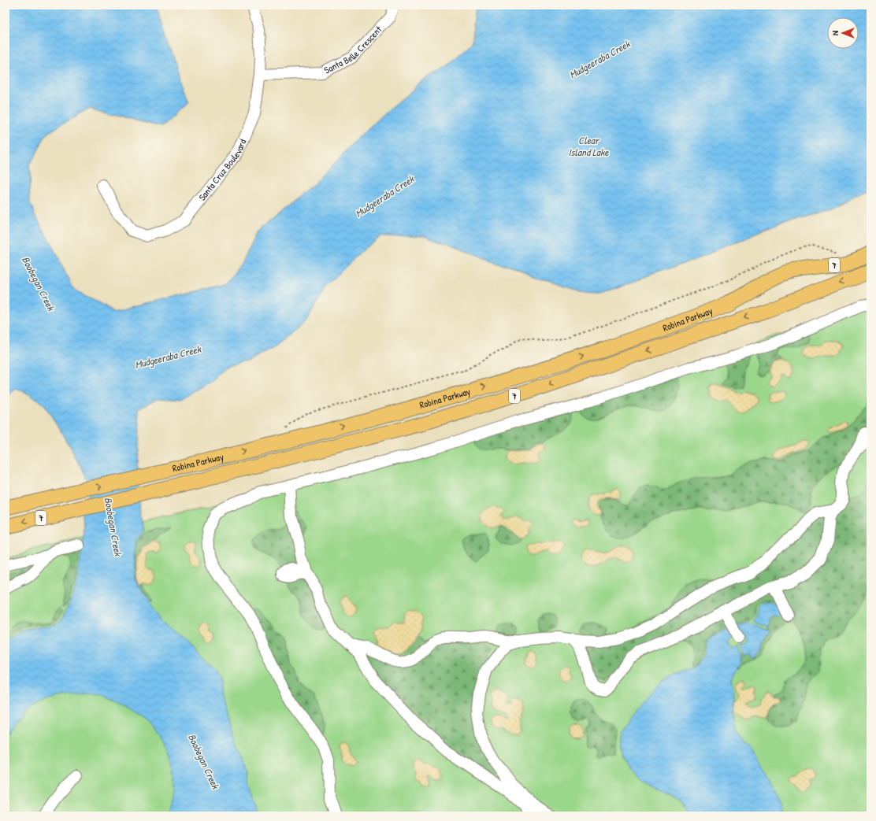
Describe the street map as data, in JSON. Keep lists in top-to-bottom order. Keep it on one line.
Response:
{"streets":{"main road":["7","Robina Parkway"],"street":["Santa Belle Crescent","Santa Cruz Boulevard"]},"crossings":[["Santa Belle Crescent","Santa Cruz Boulevard"]],"water":["Mudgeeraba Creek","Clear Island Lake","Boobegan Creek"],"north":"left"}
